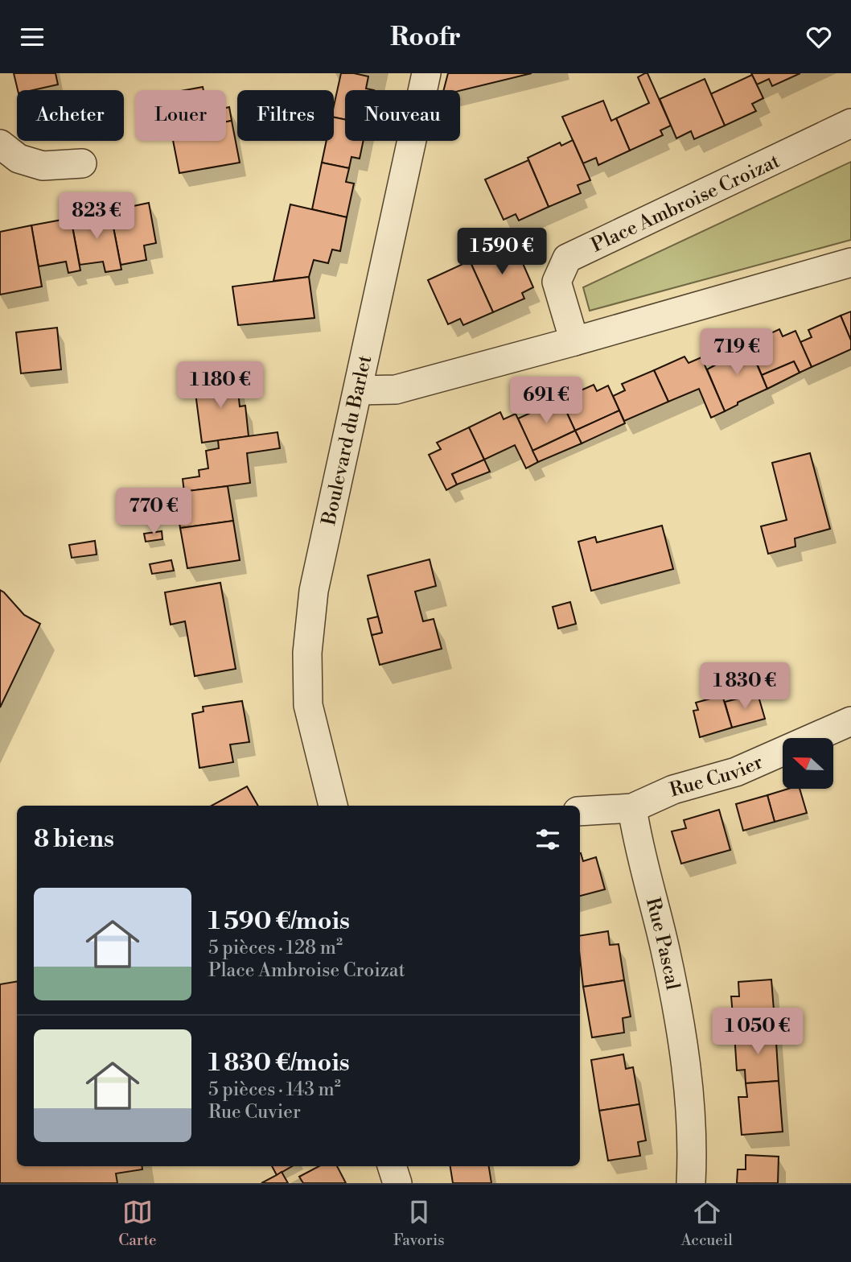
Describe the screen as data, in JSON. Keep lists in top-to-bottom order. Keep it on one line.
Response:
{"streets":{"street":["Place Ambroise Croizat","Boulevard du Barlet","Rue Cuvier","Rue Pascal"]},"crossings":[["Rue Cuvier","Rue Pascal"]],"north":"left","page":{"header":"Roofr","chip":["Acheter","Louer","Filtres","Nouveau"],"price":["823 €","1 590 €","719 €","1 180 €","691 €","770 €","1 830 €","1 050 €"],"heading":"8 biens","list":[{"name":"1 590 €/mois","note":"5 pièces · 128 m² · Place Ambroise Croizat"},{"name":"1 830 €/mois","note":"5 pièces · 143 m² · Rue Cuvier"}],"tabs":["Carte","Favoris","Accueil"]}}
